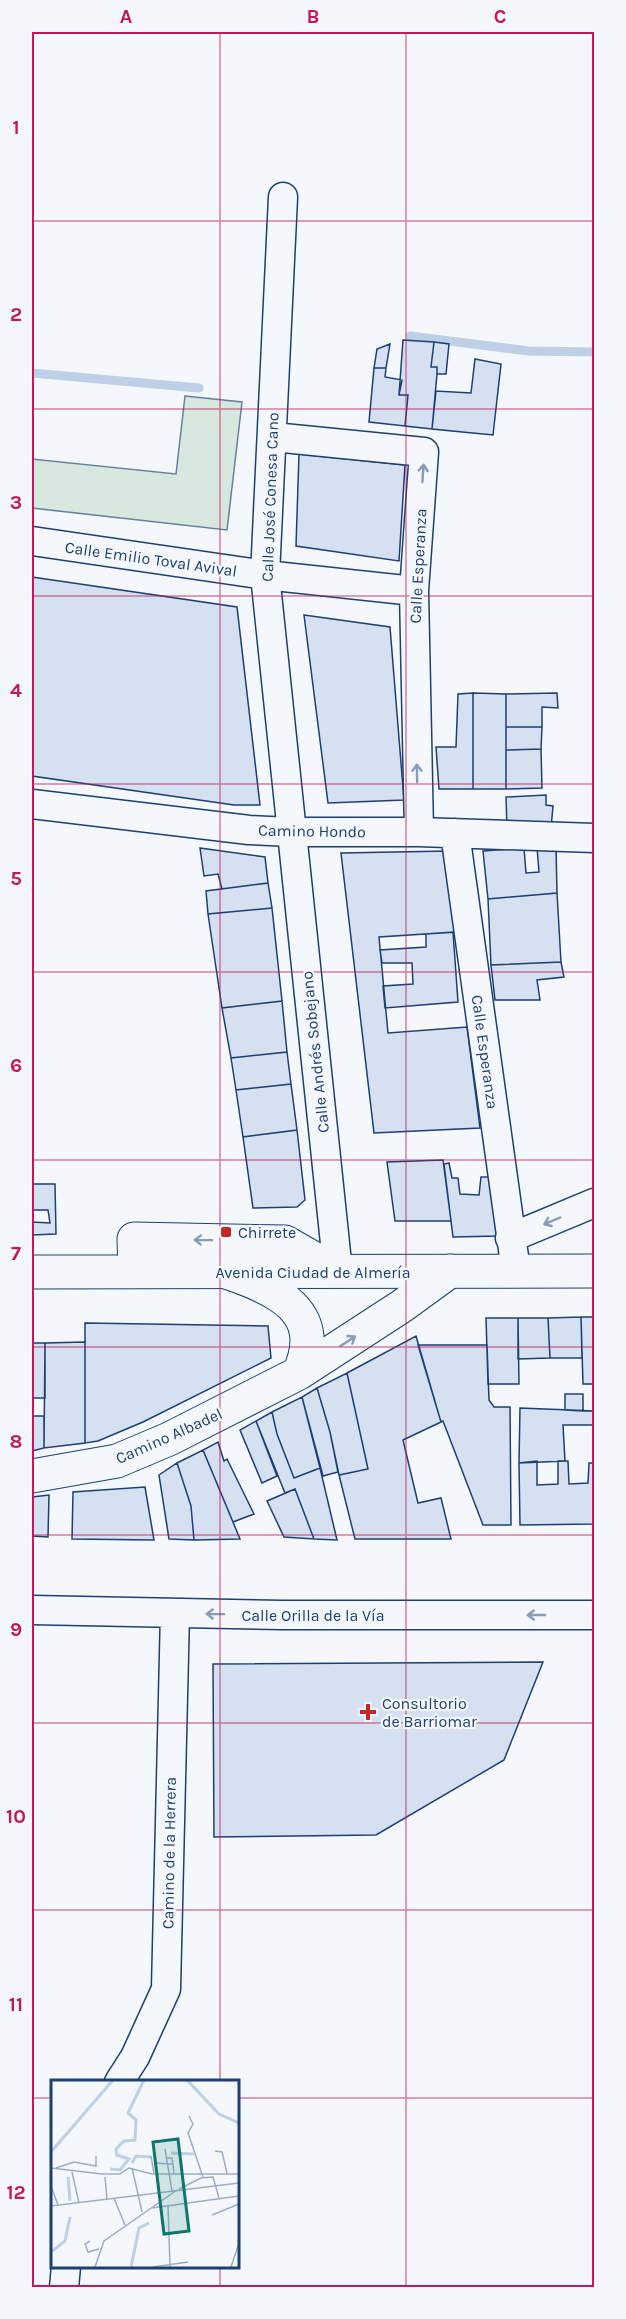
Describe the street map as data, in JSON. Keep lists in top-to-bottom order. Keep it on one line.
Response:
{"streets":{"main road":["Avenida Ciudad de Almería","Camino Albadel"],"street":["Calle José Conesa Cano","Calle Emilio Toval Avival","Calle Esperanza","Camino Hondo","Calle Andrés Sobejano","Calle Orilla de la Vía","Camino de la Herrera"]},"crossings":[["Calle José Conesa Cano","Calle Emilio Toval Avival"],["Calle José Conesa Cano","Calle Esperanza"],["Calle José Conesa Cano","Camino Hondo"],["Calle José Conesa Cano","Calle Andrés Sobejano"],["Calle Emilio Toval Avival","Calle Esperanza"],["Calle Esperanza","Camino Hondo"],["Calle Esperanza","Avenida Ciudad de Almería"],["Camino Hondo","Calle Andrés Sobejano"],["Calle Andrés Sobejano","Avenida Ciudad de Almería"],["Avenida Ciudad de Almería","Camino Albadel"],["Calle Orilla de la Vía","Camino de la Herrera"]],"one_way":["Camino Albadel","Calle Orilla de la Vía"],"places":{"transit":["Chirrete"],"health":["Consultorio de Barriomar"]},"grid":{"columns":["A","B","C"],"rows":["1","2","3","4","5","6","7","8","9","10","11","12"]}}
